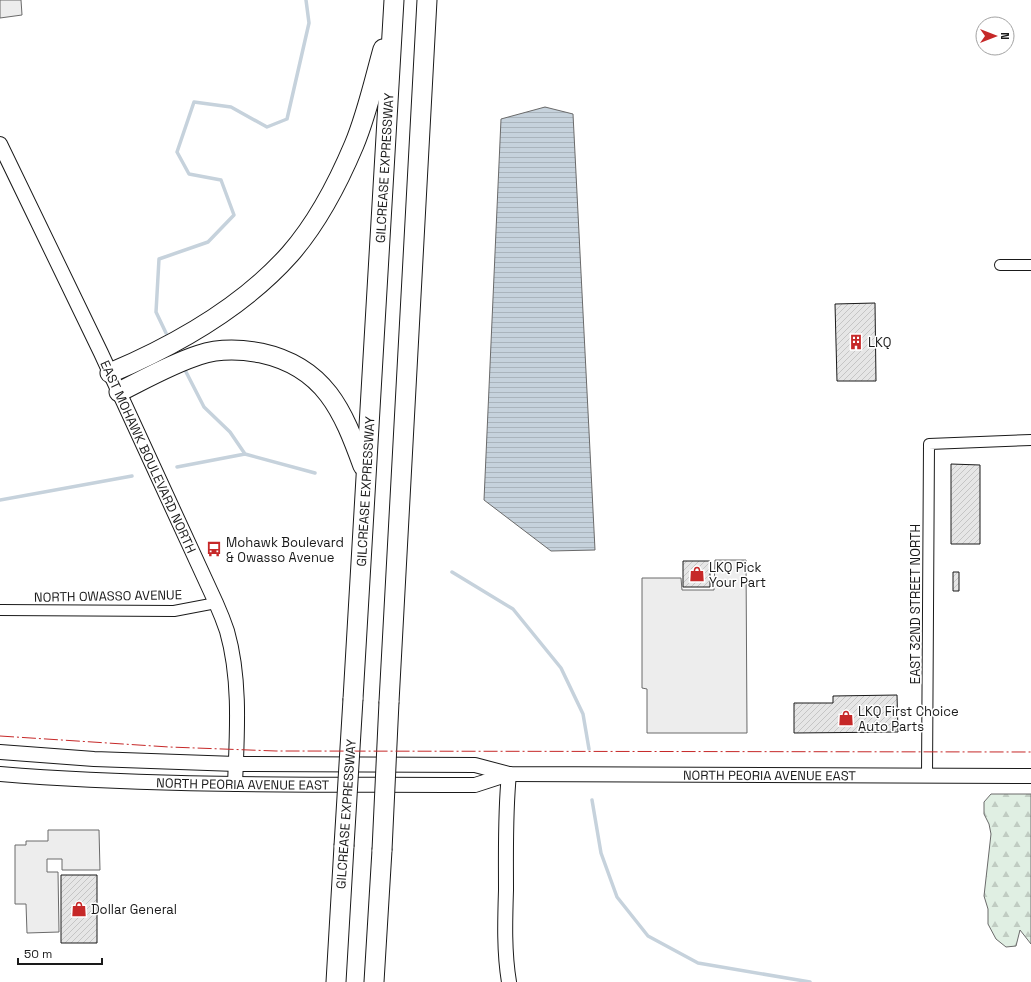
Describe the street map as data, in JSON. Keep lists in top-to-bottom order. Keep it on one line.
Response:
{"streets":{"highway":["GILCREASE EXPRESSWAY"],"main road":["EAST MOHAWK BOULEVARD NORTH","NORTH PEORIA AVENUE EAST"],"street":["NORTH OWASSO AVENUE","EAST 32ND STREET NORTH"]},"crossings":[["EAST MOHAWK BOULEVARD NORTH","NORTH OWASSO AVENUE"],["EAST MOHAWK BOULEVARD NORTH","NORTH PEORIA AVENUE EAST"],["EAST 32ND STREET NORTH","NORTH PEORIA AVENUE EAST"]],"places":{"building":["LKQ"],"bus stop":["Mohawk Boulevard & Owasso Avenue"],"shop":["LKQ Pick Your Part","LKQ First Choice Auto Parts","Dollar General"]},"scale_bar":"50 m","north":"right"}
